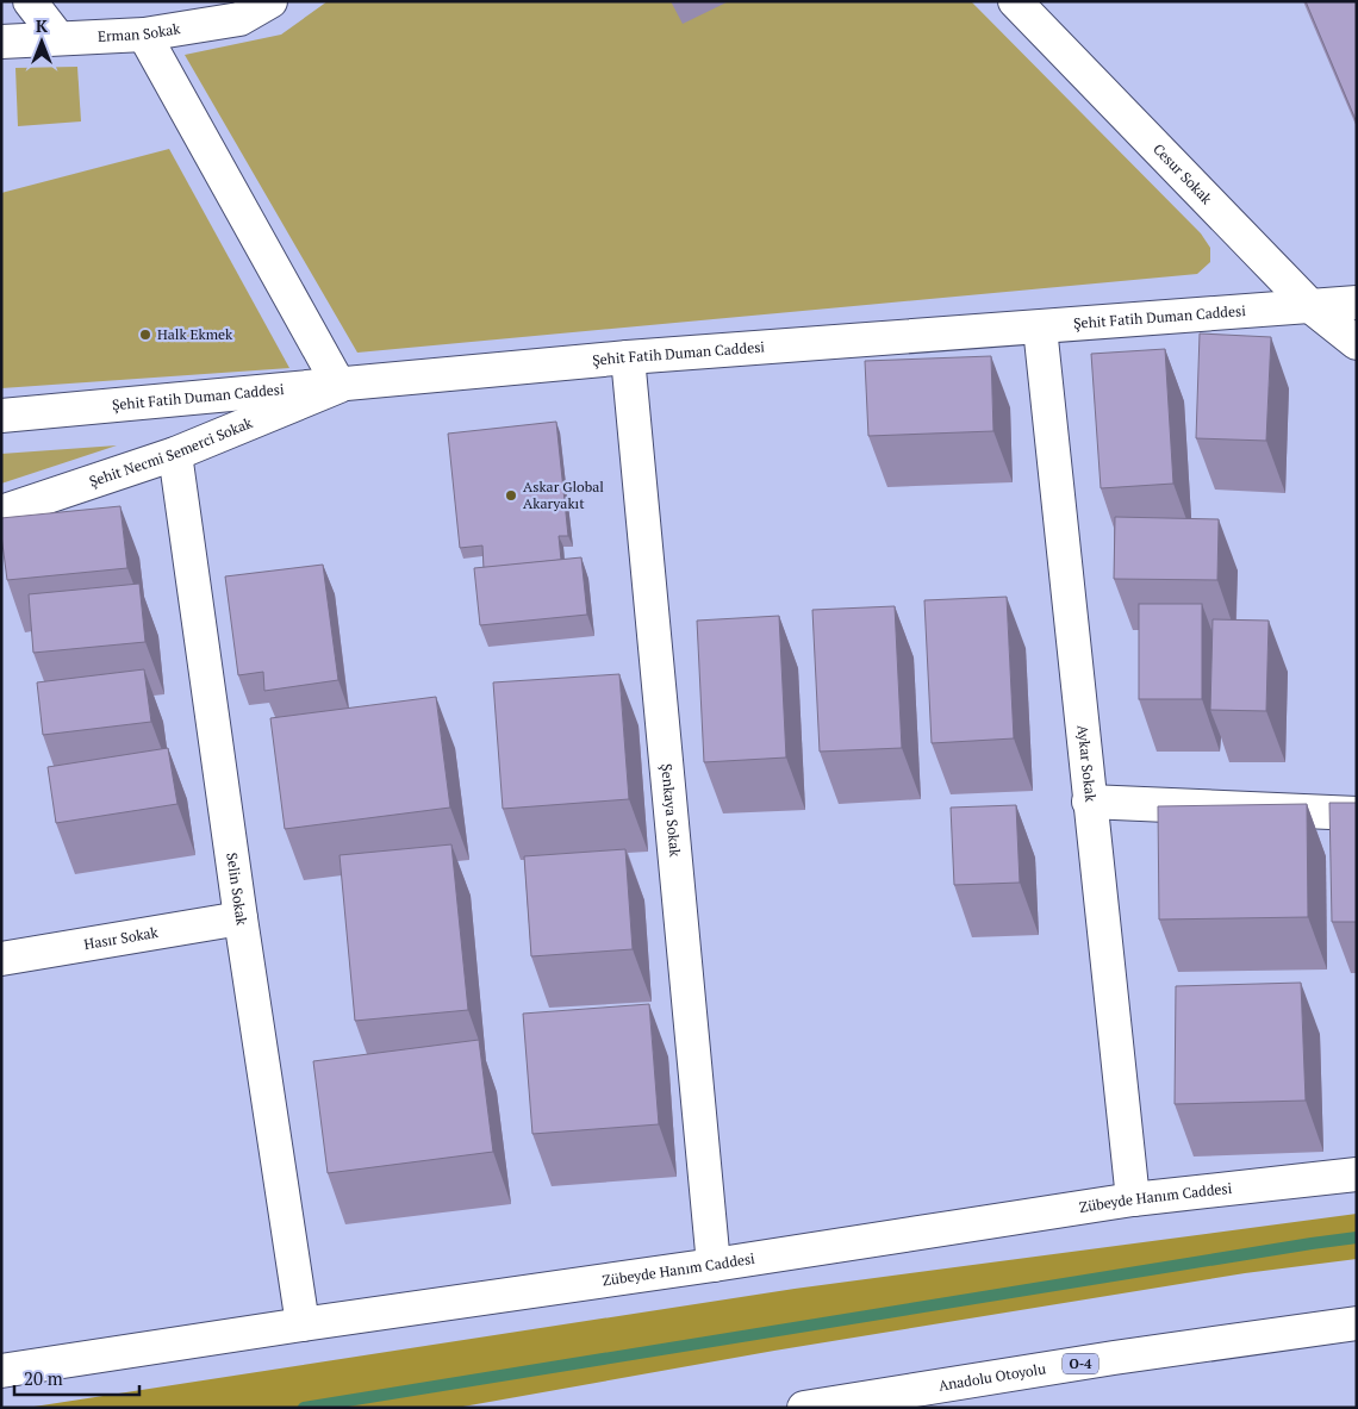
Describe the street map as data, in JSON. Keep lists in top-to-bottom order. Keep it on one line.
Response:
{"streets":{"main road":["Erman Sokak","Cesur Sokak","Şehit Fatih Duman Caddesi","Şehit Necmi Semerci Sokak","Aykar Sokak","Şenkaya Sokak","Selin Sokak","Hasır Sokak","Zübeyde Hanım Caddesi","O-4","Anadolu Otoyolu"]},"crossings":[["Cesur Sokak","Şehit Fatih Duman Caddesi"],["Şehit Fatih Duman Caddesi","Şehit Necmi Semerci Sokak"],["Şehit Fatih Duman Caddesi","Aykar Sokak"],["Şehit Fatih Duman Caddesi","Şenkaya Sokak"],["Şehit Necmi Semerci Sokak","Selin Sokak"],["Aykar Sokak","Zübeyde Hanım Caddesi"],["Şenkaya Sokak","Zübeyde Hanım Caddesi"],["Selin Sokak","Hasır Sokak"],["Selin Sokak","Zübeyde Hanım Caddesi"]],"places":["Halk Ekmek","Askar Global Akaryakıt"],"scale_bar":"20 m","north":"top"}
